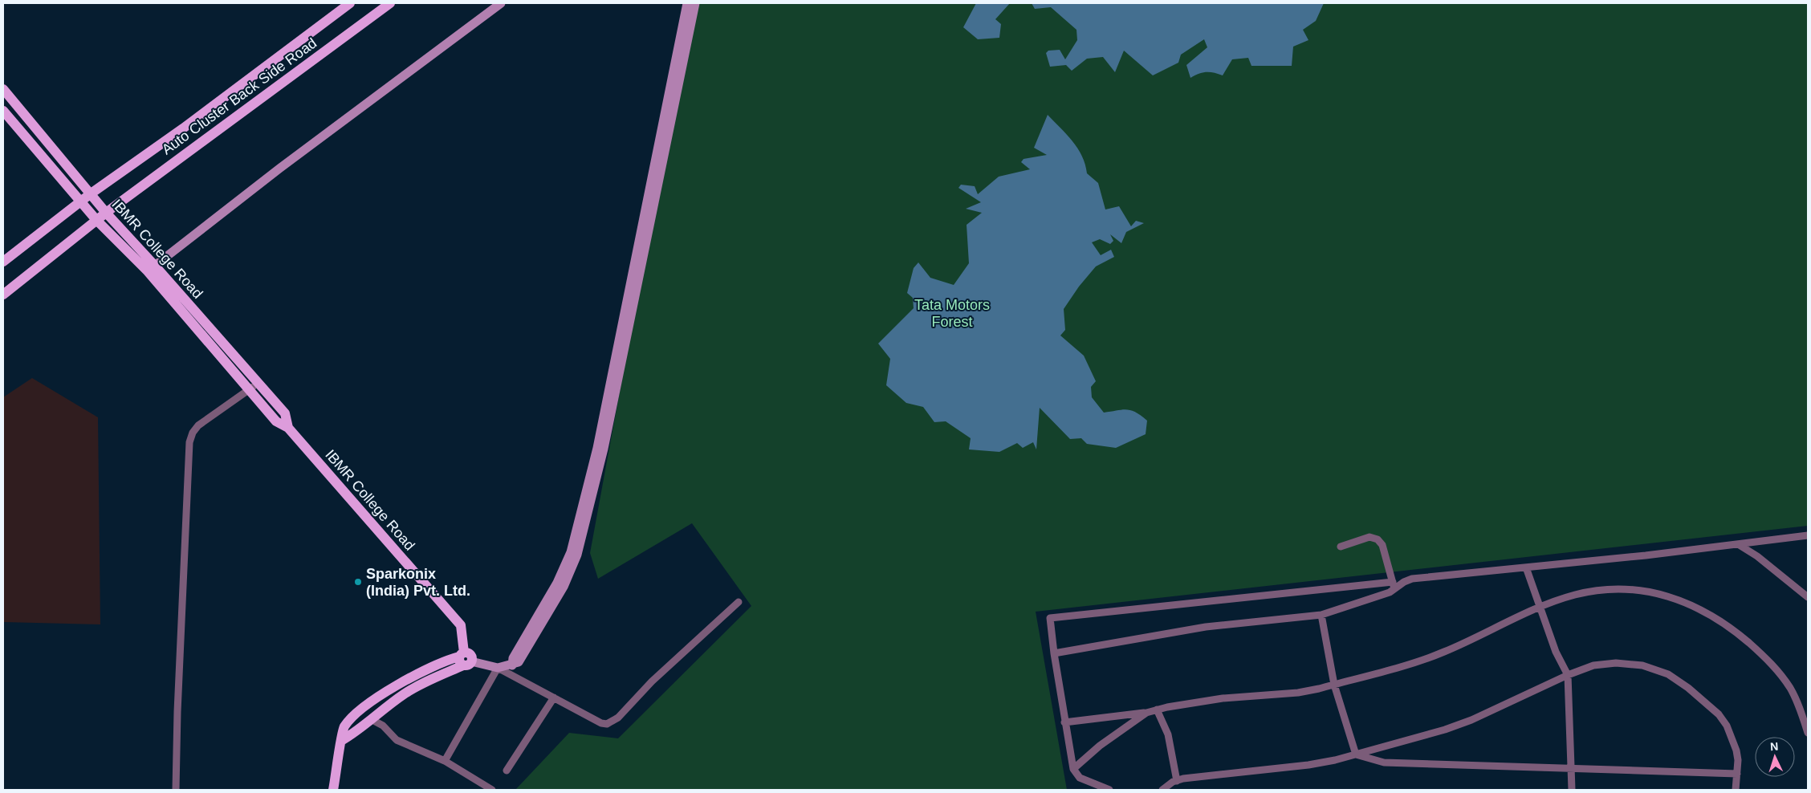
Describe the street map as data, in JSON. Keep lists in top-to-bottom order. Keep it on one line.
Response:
{"streets":{"main road":["Auto Cluster Back Side Road","IBMR College Road"]},"crossings":[["Auto Cluster Back Side Road","IBMR College Road"]],"parks":["Tata Motors Forest"],"places":["Sparkonix (India) Pvt. Ltd."],"north":"top"}
